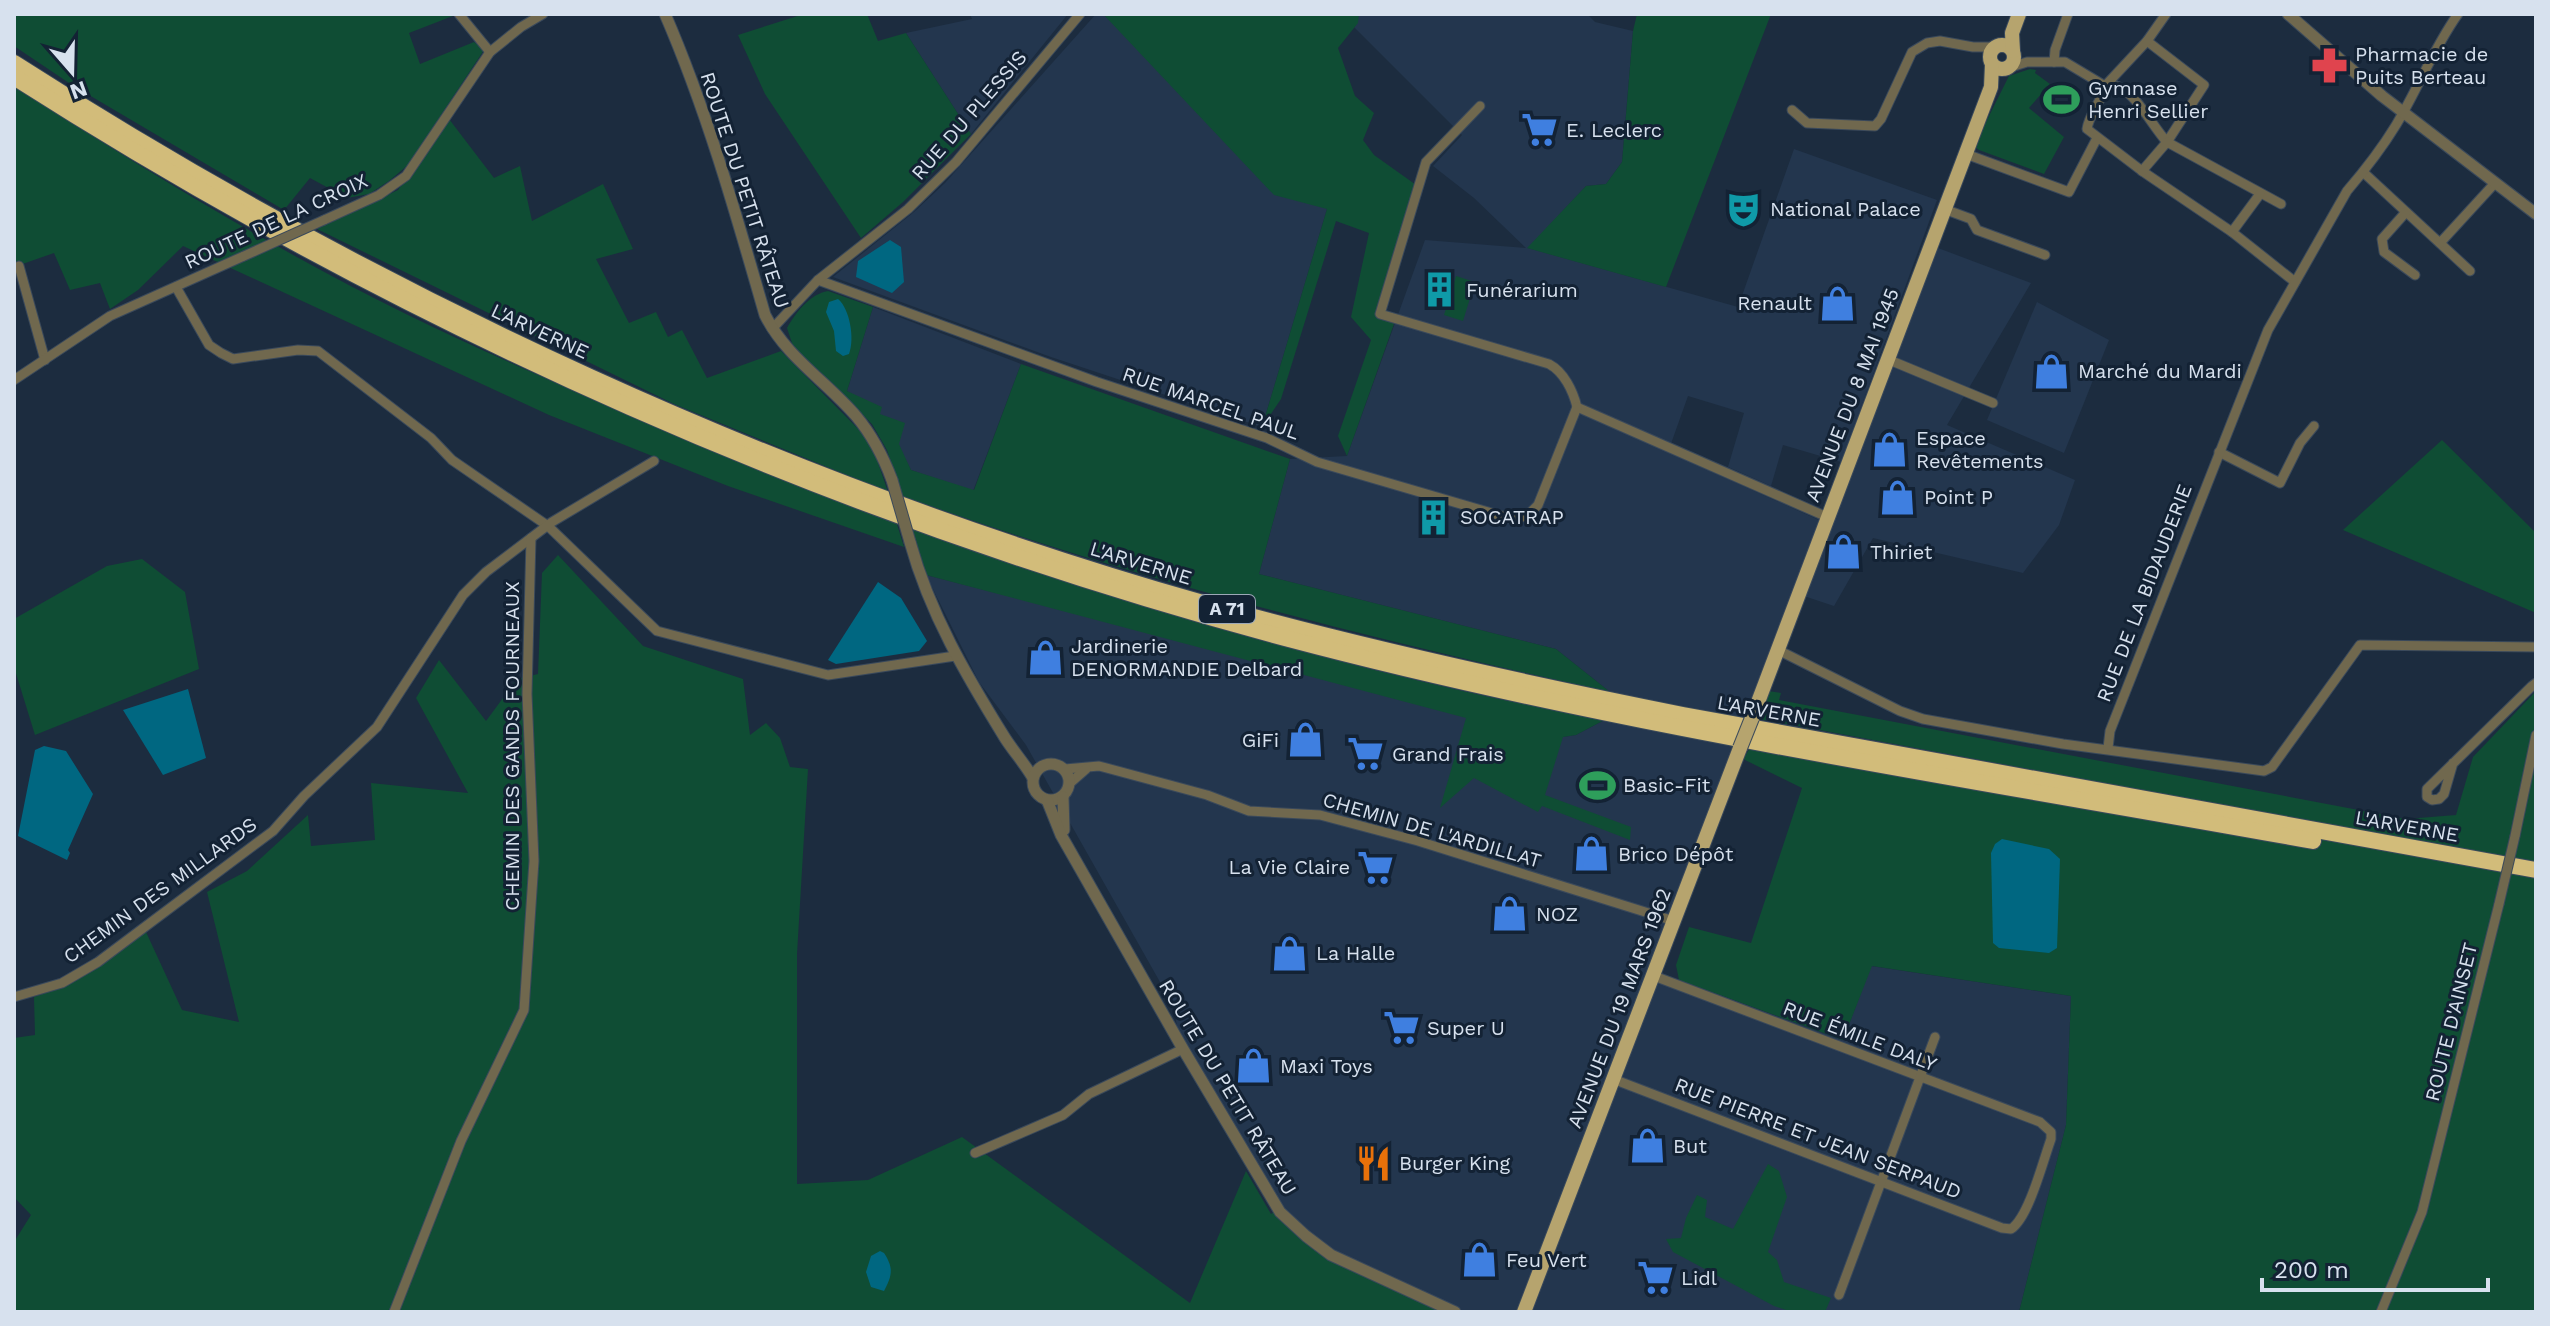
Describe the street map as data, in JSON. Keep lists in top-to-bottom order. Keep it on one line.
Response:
{"streets":{"highway":["L'ARVERNE","A 71"],"main road":["AVENUE DU 8 MAI 1945","AVENUE DU 19 MARS 1962"],"street":["RUE DU PLESSIS","ROUTE DU PETIT RÂTEAU","ROUTE DE LA CROIX","RUE MARCEL PAUL","RUE DE LA BIDAUDERIE","CHEMIN DES GANDS FOURNEAUX","CHEMIN DE L'ARDILLAT","CHEMIN DES MILLARDS","ROUTE D'AINSET","RUE ÉMILE DALY","RUE PIERRE ET JEAN SERPAUD"]},"crossings":[["RUE DU PLESSIS","ROUTE DU PETIT RÂTEAU"],["RUE DU PLESSIS","RUE MARCEL PAUL"],["ROUTE DU PETIT RÂTEAU","CHEMIN DE L'ARDILLAT"],["AVENUE DU 8 MAI 1945","AVENUE DU 19 MARS 1962"],["CHEMIN DES GANDS FOURNEAUX","CHEMIN DES MILLARDS"],["CHEMIN DE L'ARDILLAT","AVENUE DU 19 MARS 1962"],["AVENUE DU 19 MARS 1962","RUE ÉMILE DALY"],["AVENUE DU 19 MARS 1962","RUE PIERRE ET JEAN SERPAUD"],["RUE ÉMILE DALY","RUE PIERRE ET JEAN SERPAUD"]],"places":{"pharmacy":["Pharmacie de Puits Berteau"],"sports":["Gymnase Henri Sellier","Basic-Fit"],"supermarket":["E. Leclerc","Grand Frais","La Vie Claire","Super U","Lidl"],"theatre":["National Palace"],"building":["Funérarium","SOCATRAP"],"shop":["Renault","Marché du Mardi","Espace Revêtements","Point P","Thiriet","Jardinerie DENORMANDIE Delbard","GiFi","Brico Dépôt","NOZ","La Halle","Maxi Toys","But","Feu Vert"],"restaurant":["Burger King"]},"scale_bar":"200 m","north":"bottom"}
